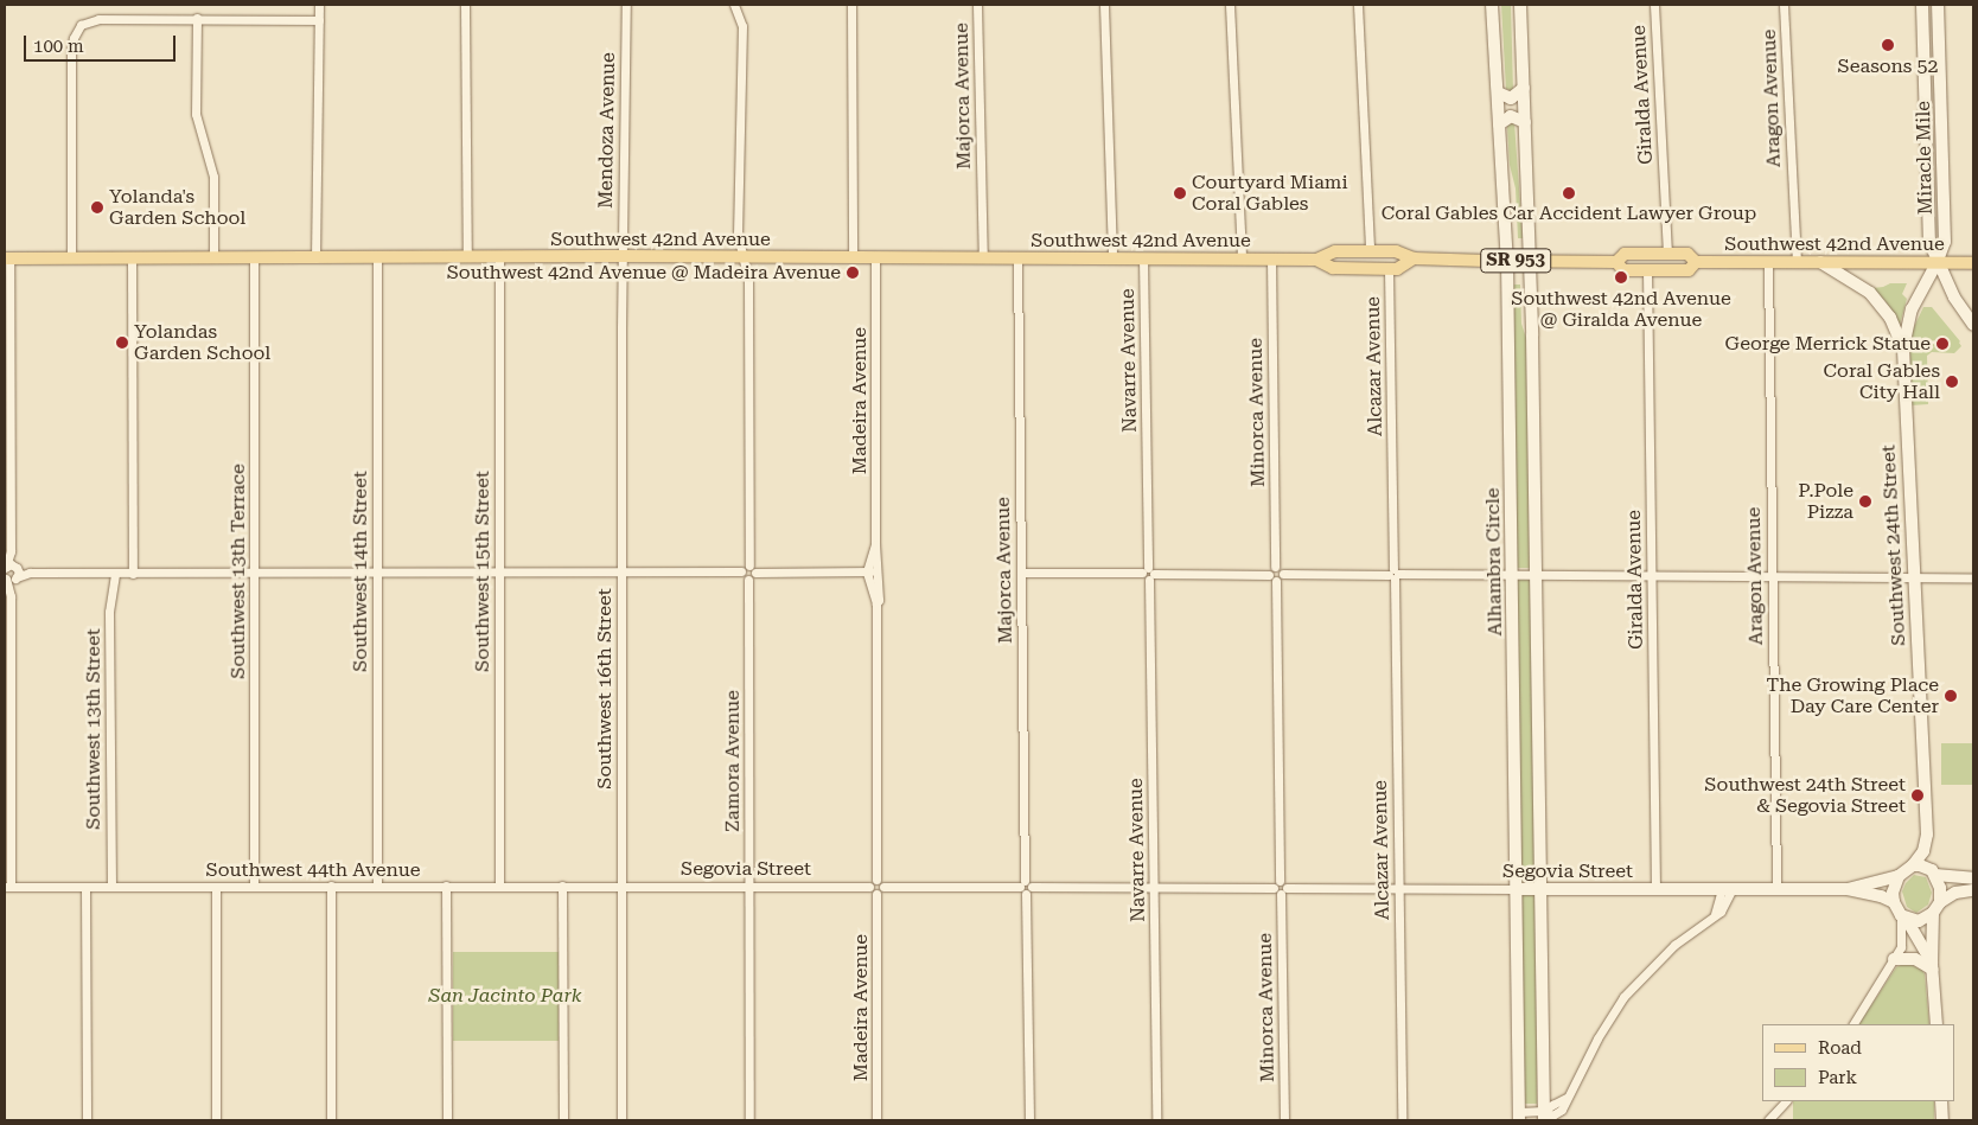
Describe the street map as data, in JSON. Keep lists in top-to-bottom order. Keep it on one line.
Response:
{"streets":{"main road":["Southwest 42nd Avenue","SR 953"],"street":["Giralda Avenue","Majorca Avenue","Aragon Avenue","Mendoza Avenue","Miracle Mile","Navarre Avenue","Alcazar Avenue","Madeira Avenue","Minorca Avenue","Southwest 24th Street","Alhambra Circle","Southwest 13th Terrace","Southwest 14th Street","Southwest 15th Street","Southwest 16th Street","Southwest 13th Street","Zamora Avenue","Segovia Street","Southwest 44th Avenue"]},"crossings":[["Giralda Avenue","Southwest 42nd Avenue"],["Giralda Avenue","Segovia Street"],["Majorca Avenue","Southwest 42nd Avenue"],["Majorca Avenue","Segovia Street"],["Aragon Avenue","Southwest 42nd Avenue"],["Aragon Avenue","Segovia Street"],["Mendoza Avenue","Southwest 42nd Avenue"],["Mendoza Avenue","Southwest 16th Street"],["Miracle Mile","Southwest 42nd Avenue"],["Miracle Mile","Southwest 24th Street"],["Southwest 42nd Avenue","Navarre Avenue"],["Southwest 42nd Avenue","Alcazar Avenue"],["Southwest 42nd Avenue","Madeira Avenue"],["Southwest 42nd Avenue","Minorca Avenue"],["Southwest 42nd Avenue","Southwest 24th Street"],["Southwest 42nd Avenue","Alhambra Circle"],["Southwest 42nd Avenue","Southwest 13th Terrace"],["Southwest 42nd Avenue","Southwest 14th Street"],["Southwest 42nd Avenue","Southwest 15th Street"],["Southwest 42nd Avenue","Southwest 16th Street"],["Navarre Avenue","Segovia Street"],["Alcazar Avenue","Segovia Street"],["Minorca Avenue","Segovia Street"],["Southwest 24th Street","Segovia Street"],["Alhambra Circle","Segovia Street"],["Southwest 13th Terrace","Southwest 44th Avenue"],["Southwest 14th Street","Southwest 44th Avenue"],["Southwest 15th Street","Southwest 44th Avenue"],["Southwest 16th Street","Segovia Street"],["Southwest 16th Street","Southwest 44th Avenue"],["Southwest 13th Street","Southwest 44th Avenue"],["Zamora Avenue","Segovia Street"],["Segovia Street","Southwest 44th Avenue"]],"parks":["San Jacinto Park"],"places":["Seasons 52","Courtyard Miami Coral Gables","Coral Gables Car Accident Lawyer Group","Yolanda's Garden School","Southwest 42nd Avenue @ Madeira Avenue","Southwest 42nd Avenue @ Giralda Avenue","Yolandas Garden School","George Merrick Statue","Coral Gables City Hall","P.Pole Pizza","The Growing Place Day Care Center","Southwest 24th Street & Segovia Street"],"legend":["Road","Park"],"scale_bar":"100 m"}
